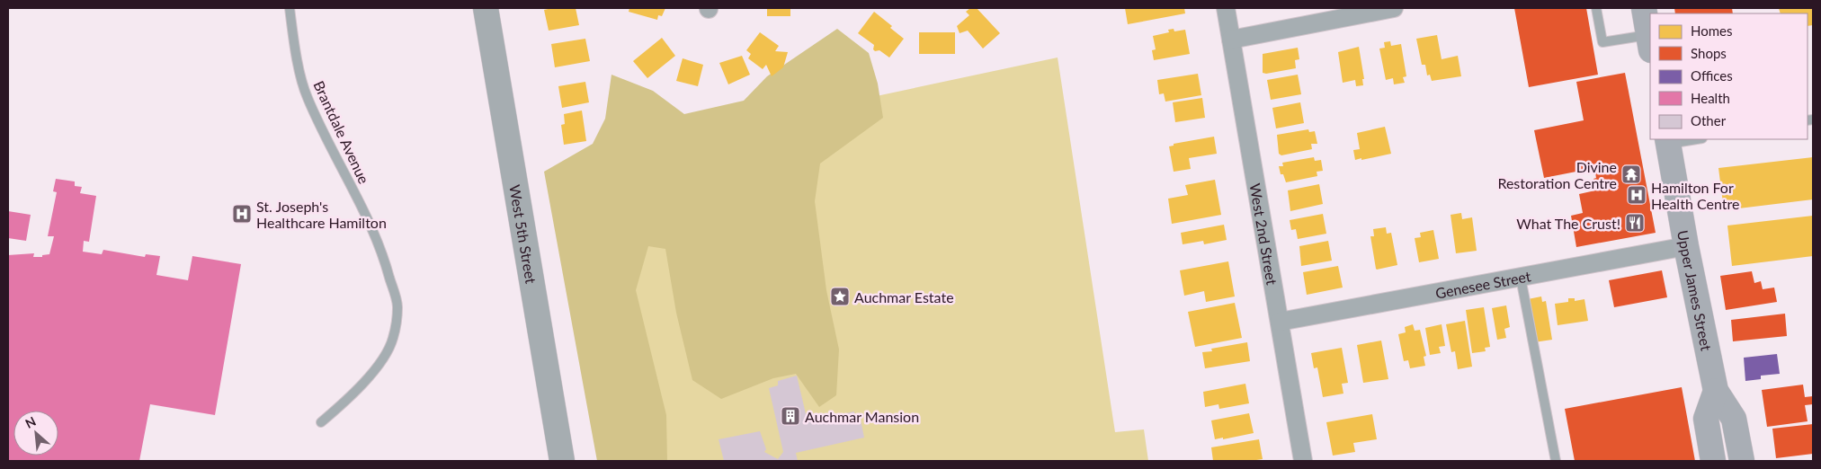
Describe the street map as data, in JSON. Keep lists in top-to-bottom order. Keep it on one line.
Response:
{"streets":{"main road":["West 5th Street","Upper James Street"],"street":["West 2nd Street","Genesee Street"],"lane":["Brantdale Avenue"]},"crossings":[["West 2nd Street","Genesee Street"],["Genesee Street","Upper James Street"]],"places":{"temple":["Divine Restoration Centre"],"hospital":["Hamilton For Health Centre","St. Joseph's Healthcare Hamilton"],"restaurant":["What The Crust!"],"place":["Auchmar Estate"],"building":["Auchmar Mansion"]},"legend":["Homes","Shops","Offices","Health","Other"],"north":"top left"}
